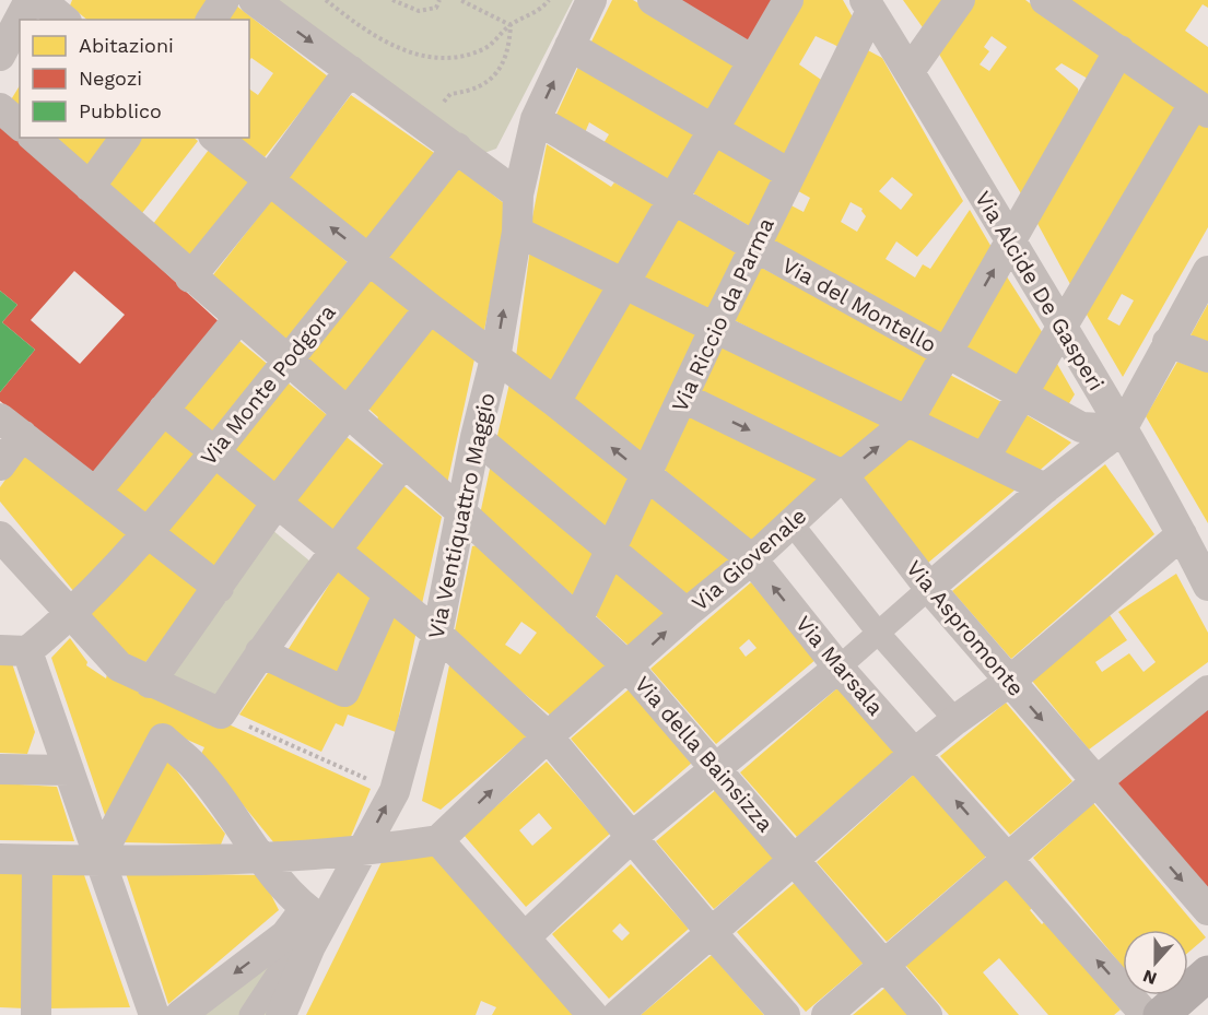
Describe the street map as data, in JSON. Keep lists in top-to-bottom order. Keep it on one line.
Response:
{"streets":{"street":["Via Alcide De Gasperi","Via del Montello","Via Riccio da Parma","Via Monte Podgora","Via Ventiquattro Maggio","Via Giovenale","Via Aspromonte","Via Marsala","Via della Bainsizza"]},"crossings":[["Via Alcide De Gasperi","Via del Montello"],["Via Alcide De Gasperi","Via Riccio da Parma"],["Via Alcide De Gasperi","Via Giovenale"],["Via del Montello","Via Riccio da Parma"],["Via del Montello","Via Ventiquattro Maggio"],["Via del Montello","Via Giovenale"],["Via Riccio da Parma","Via Aspromonte"],["Via Riccio da Parma","Via Marsala"],["Via Riccio da Parma","Via della Bainsizza"],["Via Monte Podgora","Via Marsala"],["Via Monte Podgora","Via della Bainsizza"],["Via Ventiquattro Maggio","Via Marsala"],["Via Ventiquattro Maggio","Via della Bainsizza"],["Via Giovenale","Via Aspromonte"],["Via Giovenale","Via Marsala"],["Via Giovenale","Via della Bainsizza"]],"legend":["Abitazioni","Negozi","Pubblico"],"north":"bottom"}
